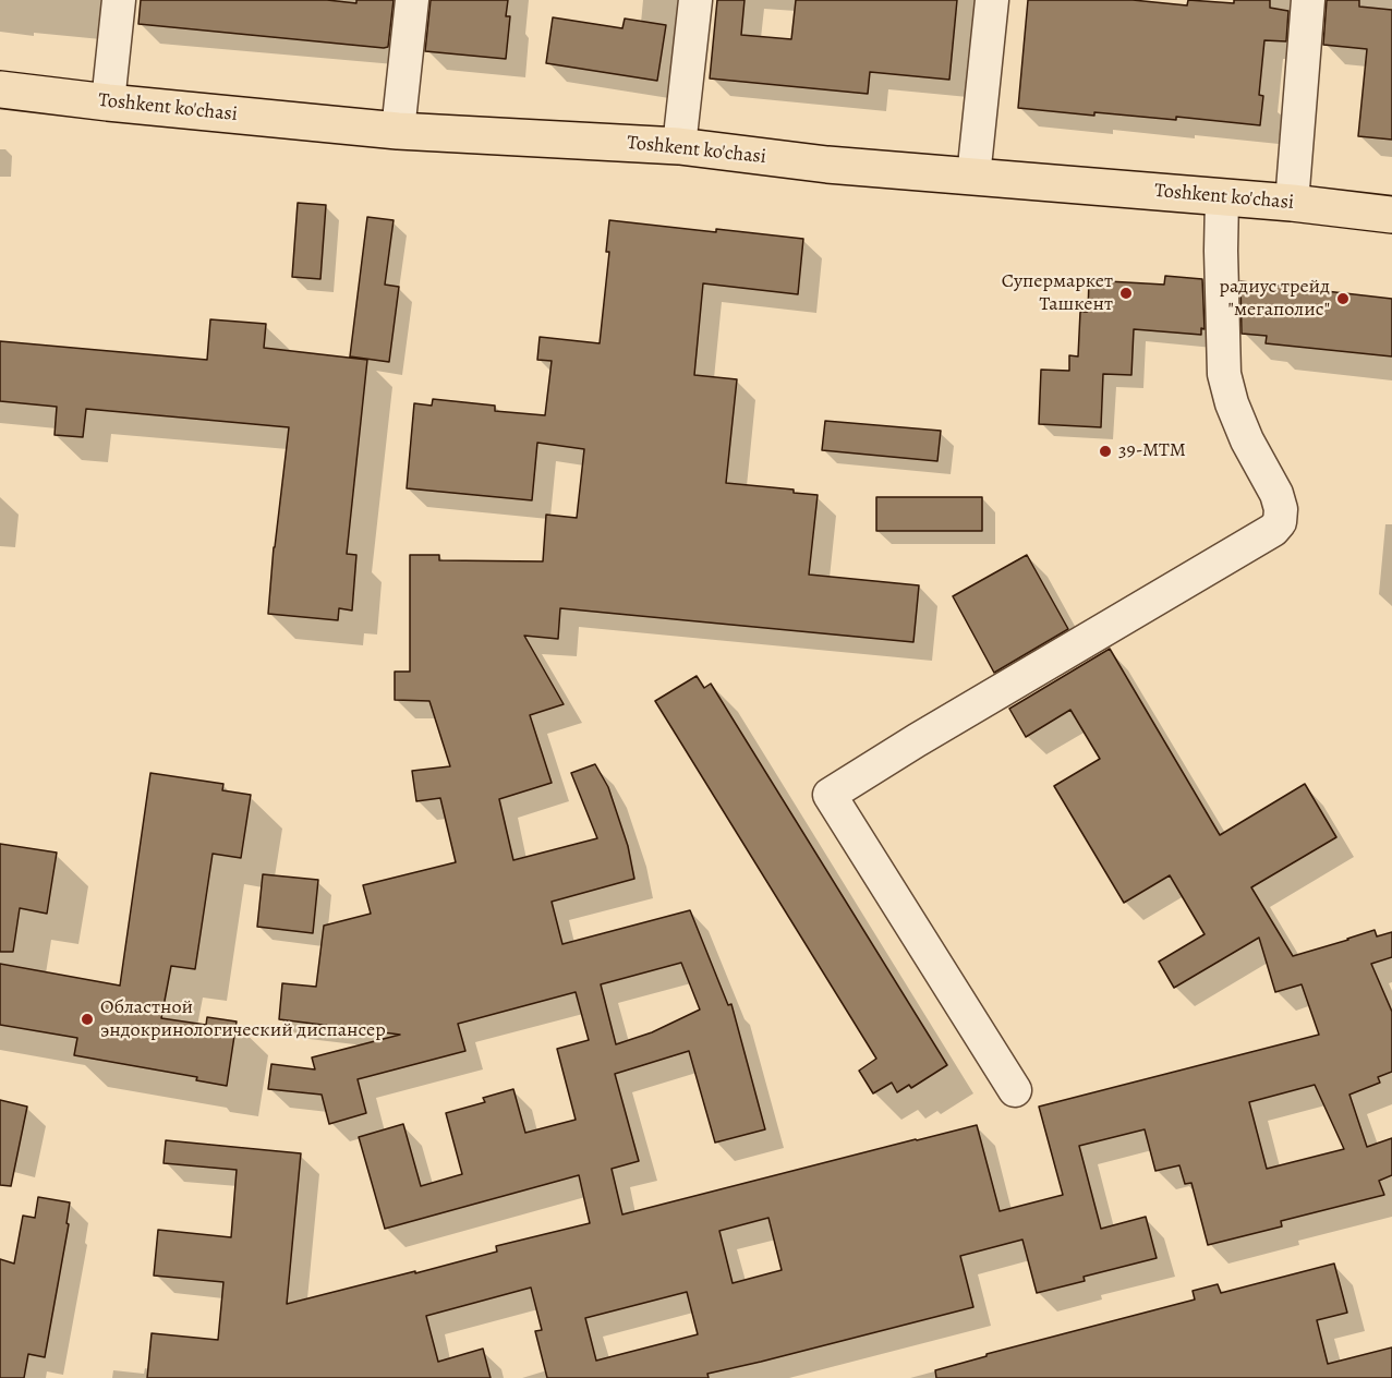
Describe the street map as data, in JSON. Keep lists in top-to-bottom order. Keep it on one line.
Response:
{"streets":{"main road":["Toshkent ko'chasi"]},"places":["Супермаркет Ташкент","радиус трейд \"мегаполис\"","39-MTM","Областной эндокринологический диспансер"]}
